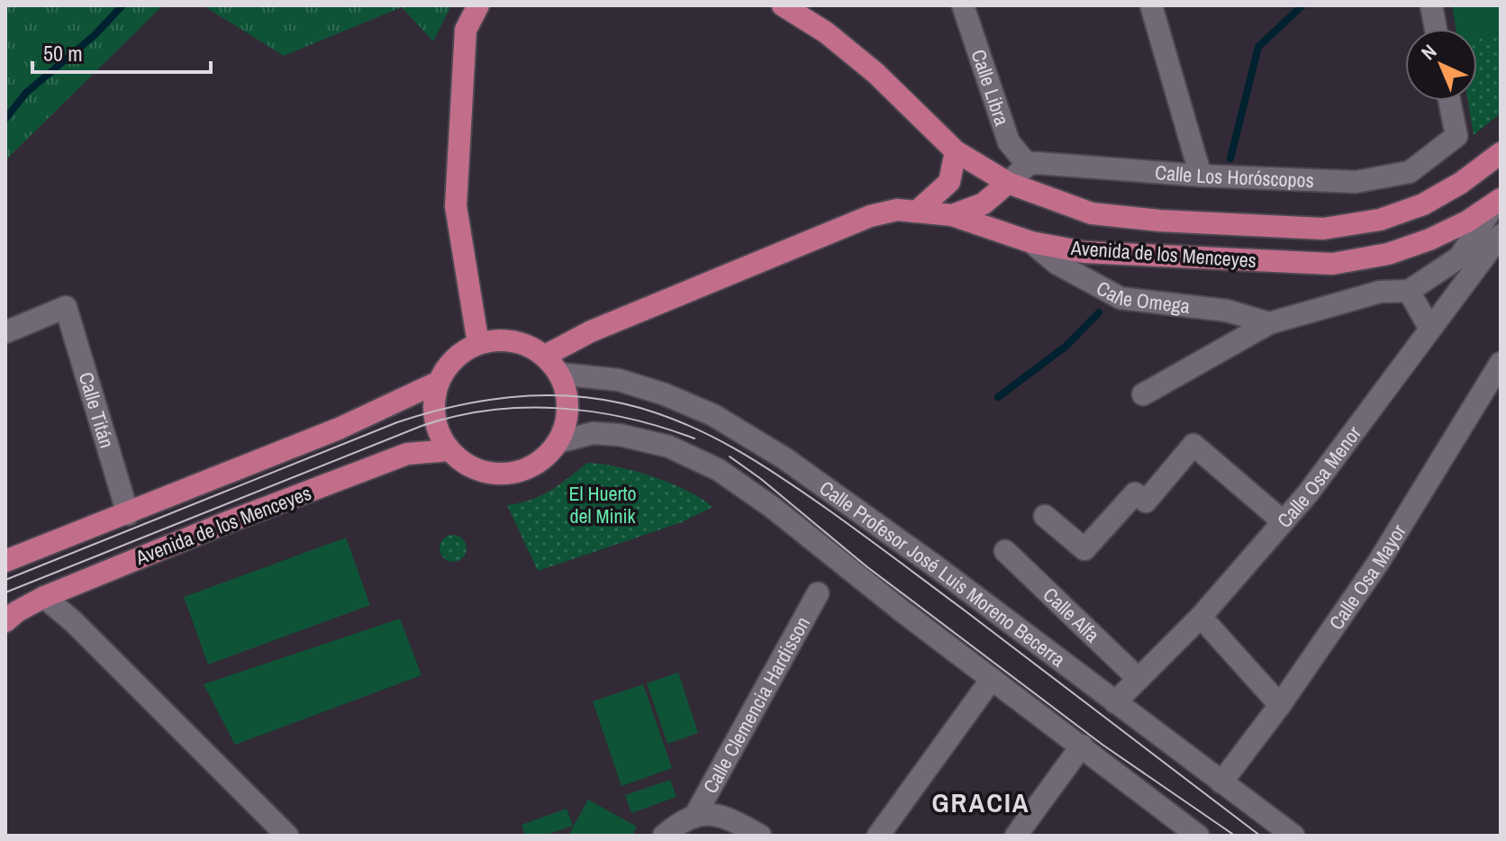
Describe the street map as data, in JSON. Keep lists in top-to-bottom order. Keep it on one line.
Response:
{"streets":{"main road":["Avenida de los Menceyes"],"street":["Calle Libra","Calle Los Horóscopos","Calle Omega","Calle Titán","Calle Osa Menor","Calle Profesor José Luis Moreno Becerra","Calle Osa Mayor","Calle Alfa","Calle Clemencia Hardisson"]},"crossings":[["Calle Libra","Calle Los Horóscopos"],["Avenida de los Menceyes","Calle Omega"],["Avenida de los Menceyes","Calle Profesor José Luis Moreno Becerra"],["Calle Osa Menor","Calle Profesor José Luis Moreno Becerra"],["Calle Osa Menor","Calle Alfa"],["Calle Profesor José Luis Moreno Becerra","Calle Osa Mayor"]],"districts":["GRACIA"],"parks":["El Huerto del Minik"],"scale_bar":"50 m","north":"top left"}
